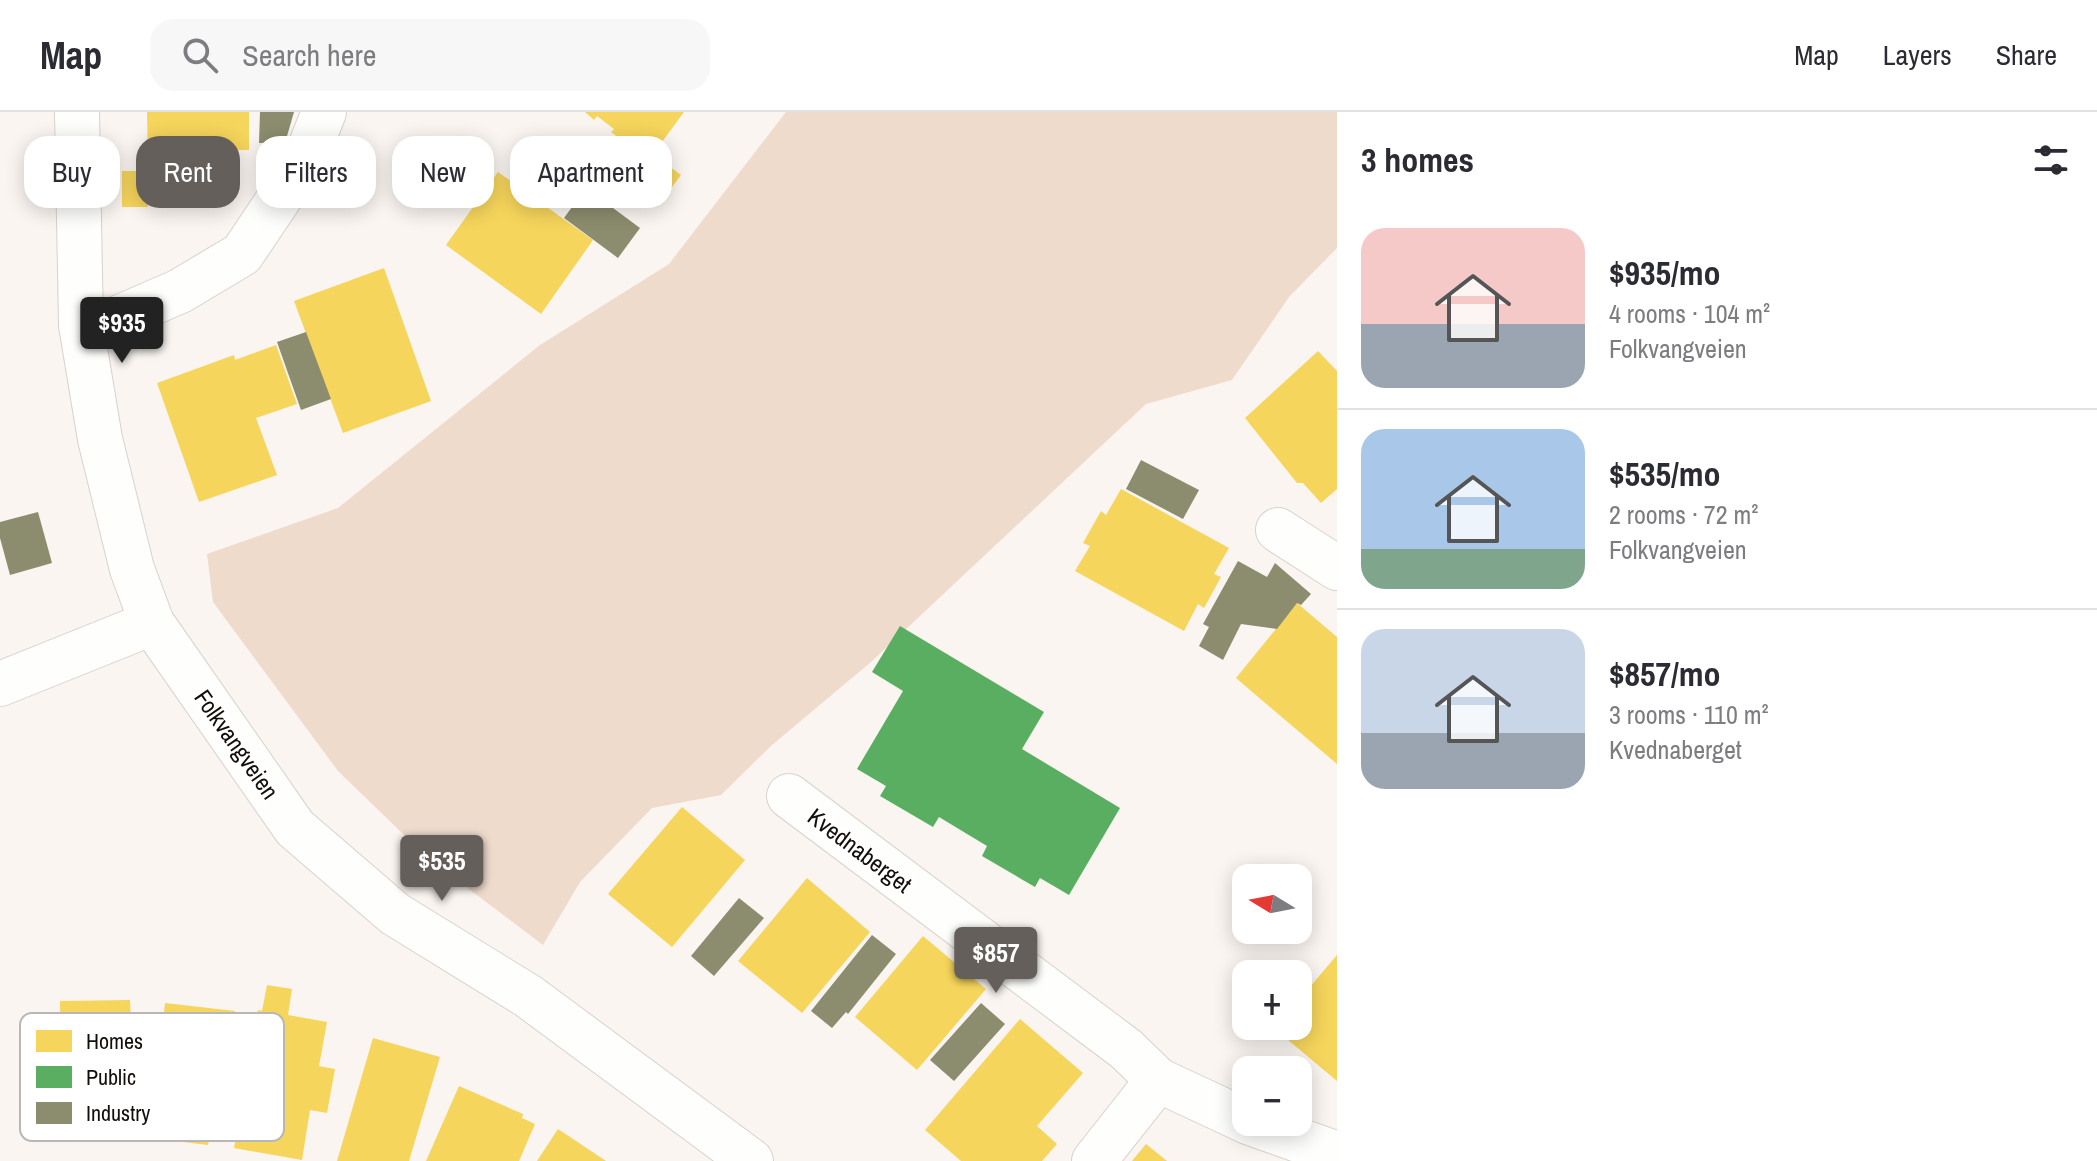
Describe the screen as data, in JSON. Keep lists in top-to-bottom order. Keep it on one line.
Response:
{"streets":{"street":["Folkvangveien","Kvednaberget"]},"legend":["Homes","Public","Industry"],"north":"left","page":{"header":"Map","search":"Search here","nav":["Map","Layers","Share"],"heading":"3 homes","chip":["Buy","Rent","Filters","New","Apartment"],"list":[{"name":"$935/mo","note":"4 rooms · 104 m² · Folkvangveien"},{"name":"$535/mo","note":"2 rooms · 72 m² · Folkvangveien"},{"name":"$857/mo","note":"3 rooms · 110 m² · Kvednaberget"}],"price":["$935","$535","$857"],"map_buttons":["+","−"]}}
